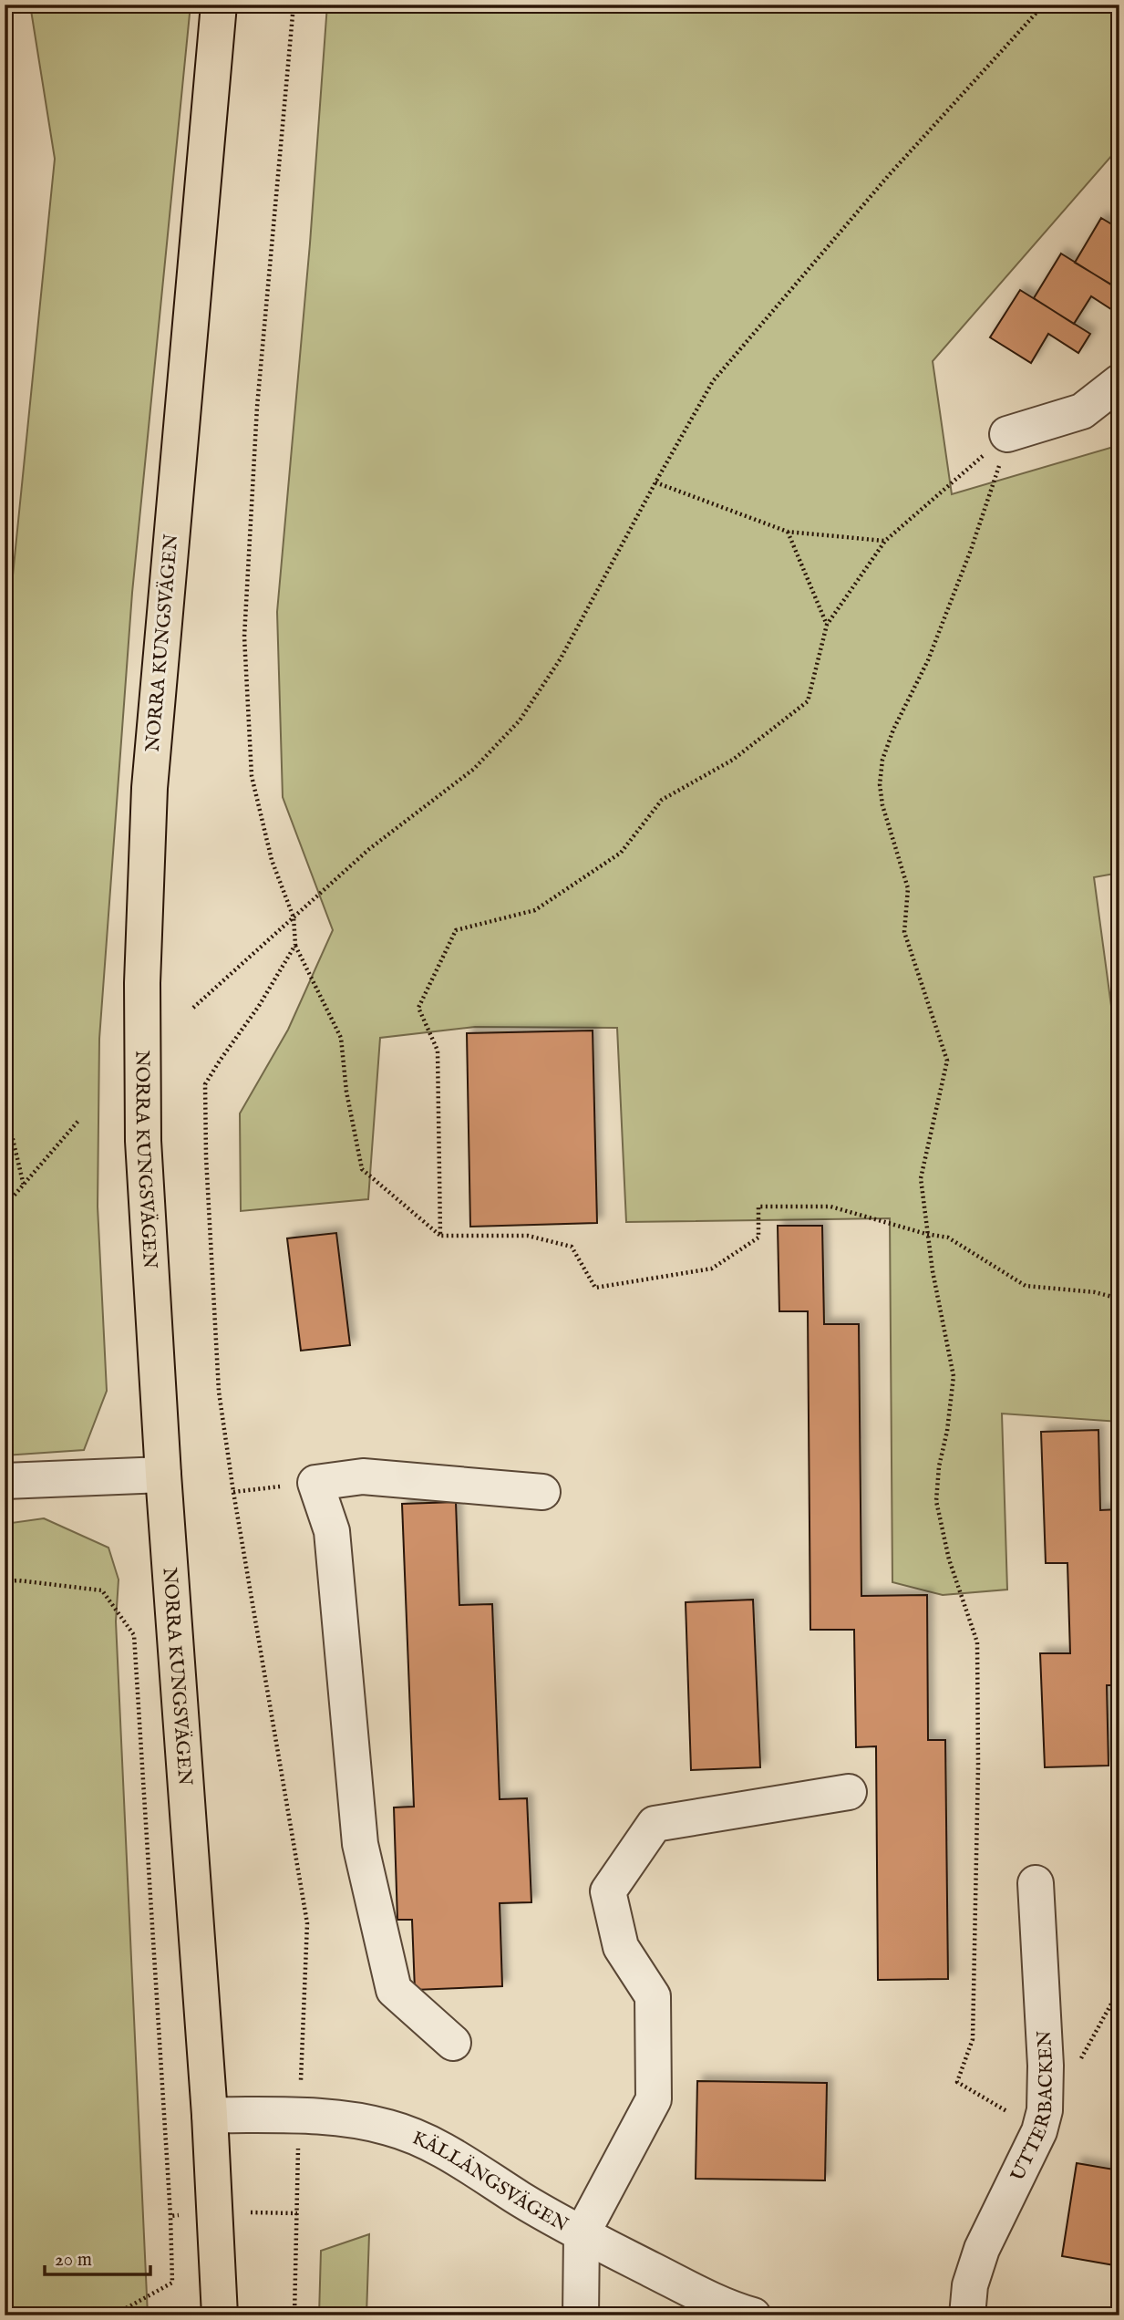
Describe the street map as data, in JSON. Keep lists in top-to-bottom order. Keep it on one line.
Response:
{"streets":{"main road":["NORRA KUNGSVÄGEN"],"street":["UTTERBACKEN","KÄLLÄNGSVÄGEN"]},"crossings":[["NORRA KUNGSVÄGEN","KÄLLÄNGSVÄGEN"]],"scale_bar":"20 m"}
